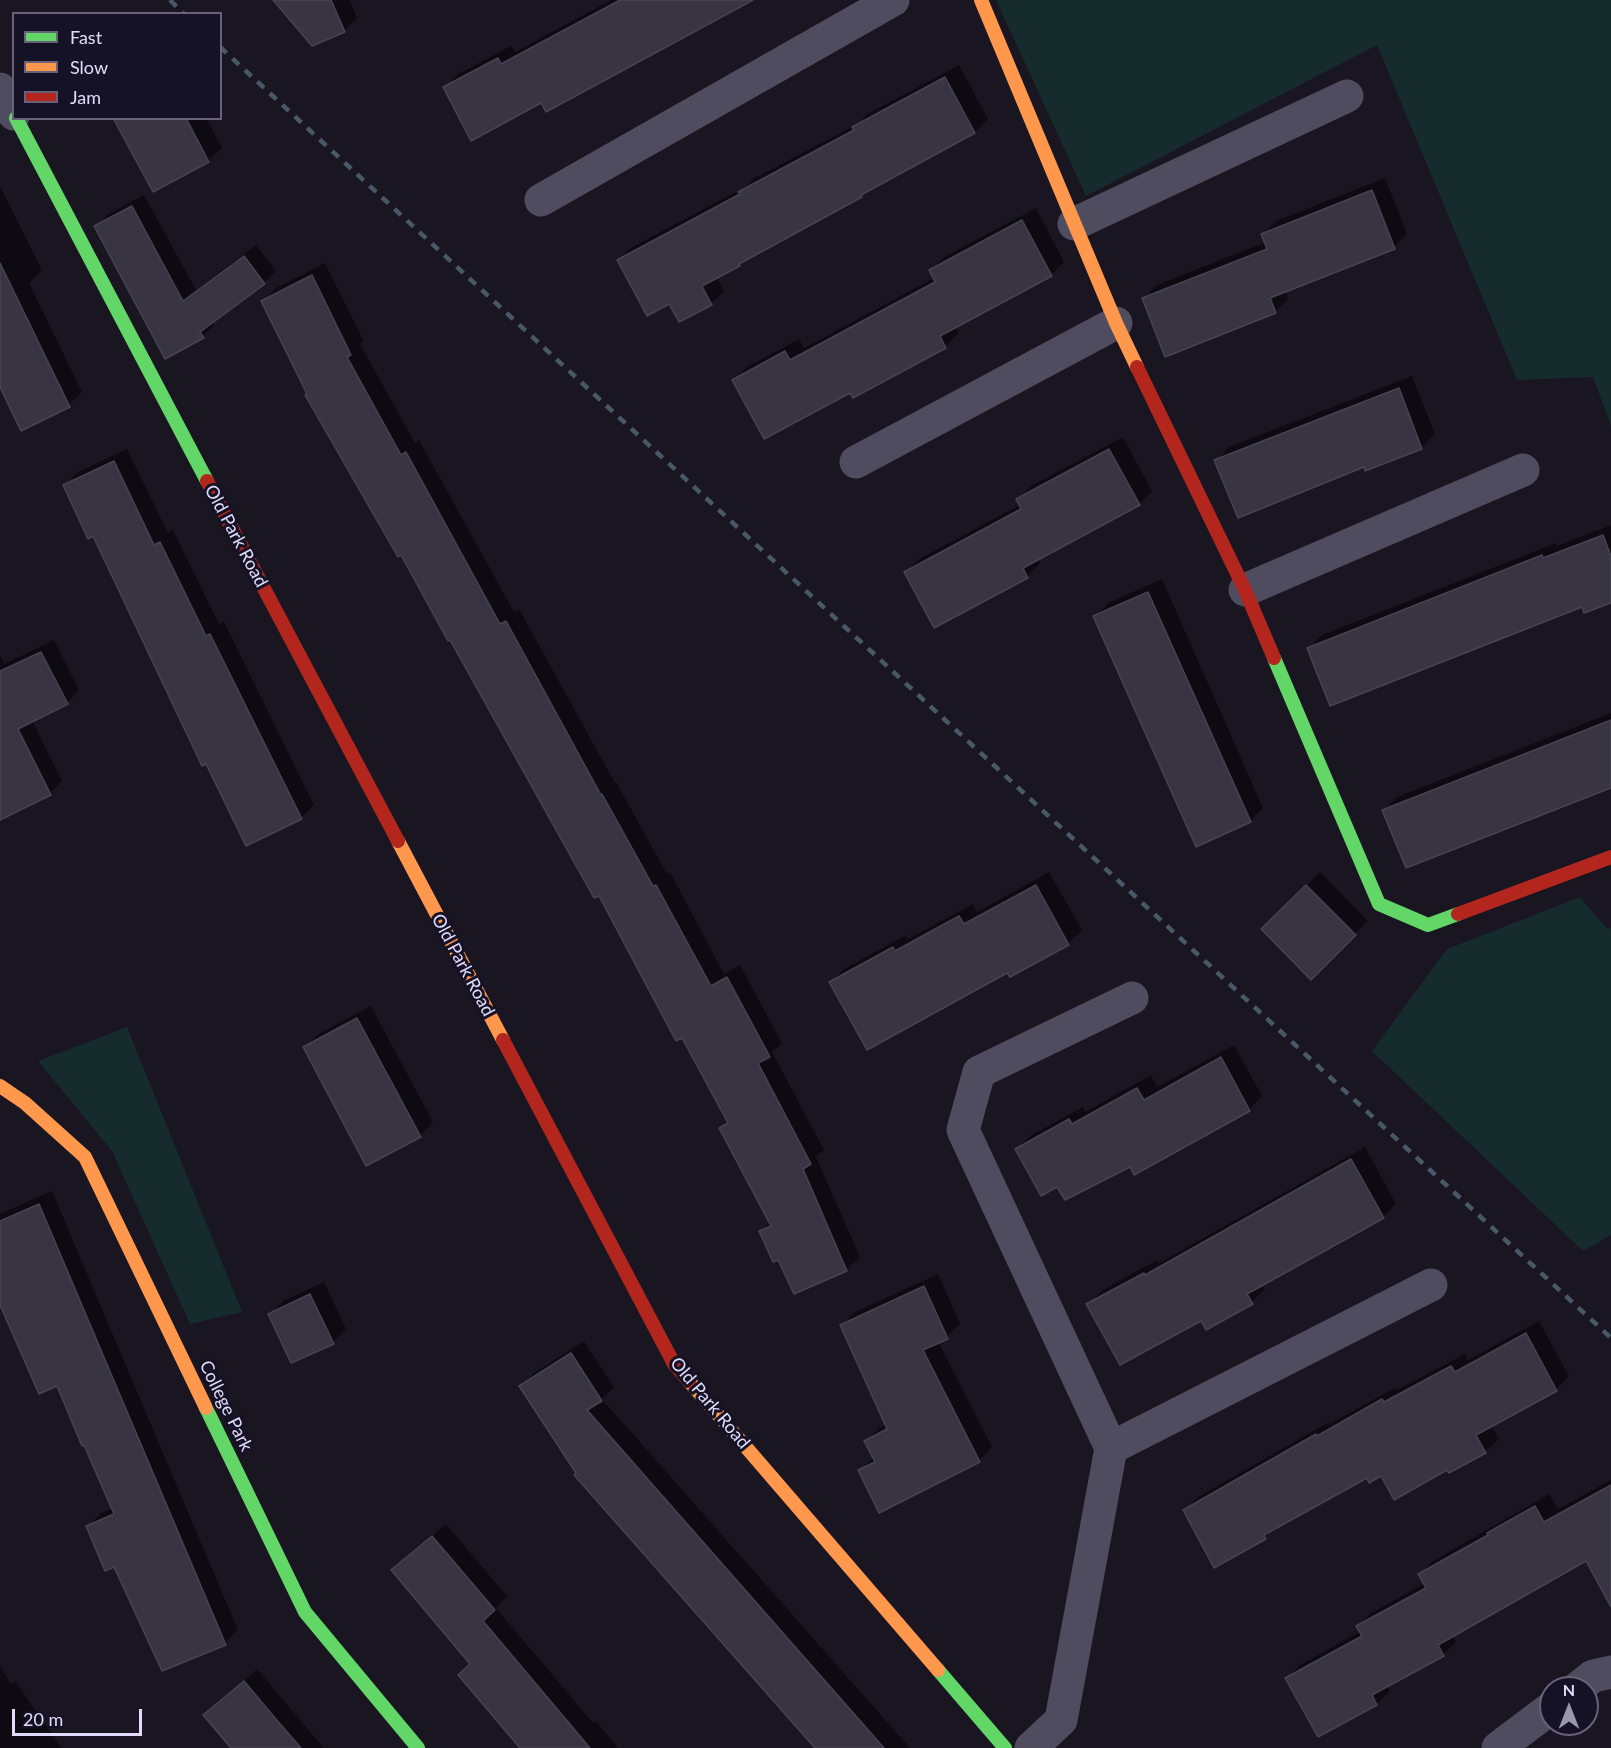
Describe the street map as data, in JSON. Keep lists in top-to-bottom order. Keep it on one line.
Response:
{"streets":{"street":["Old Park Road","College Park"]},"legend":["Fast","Slow","Jam"],"scale_bar":"20 m","north":"top"}
